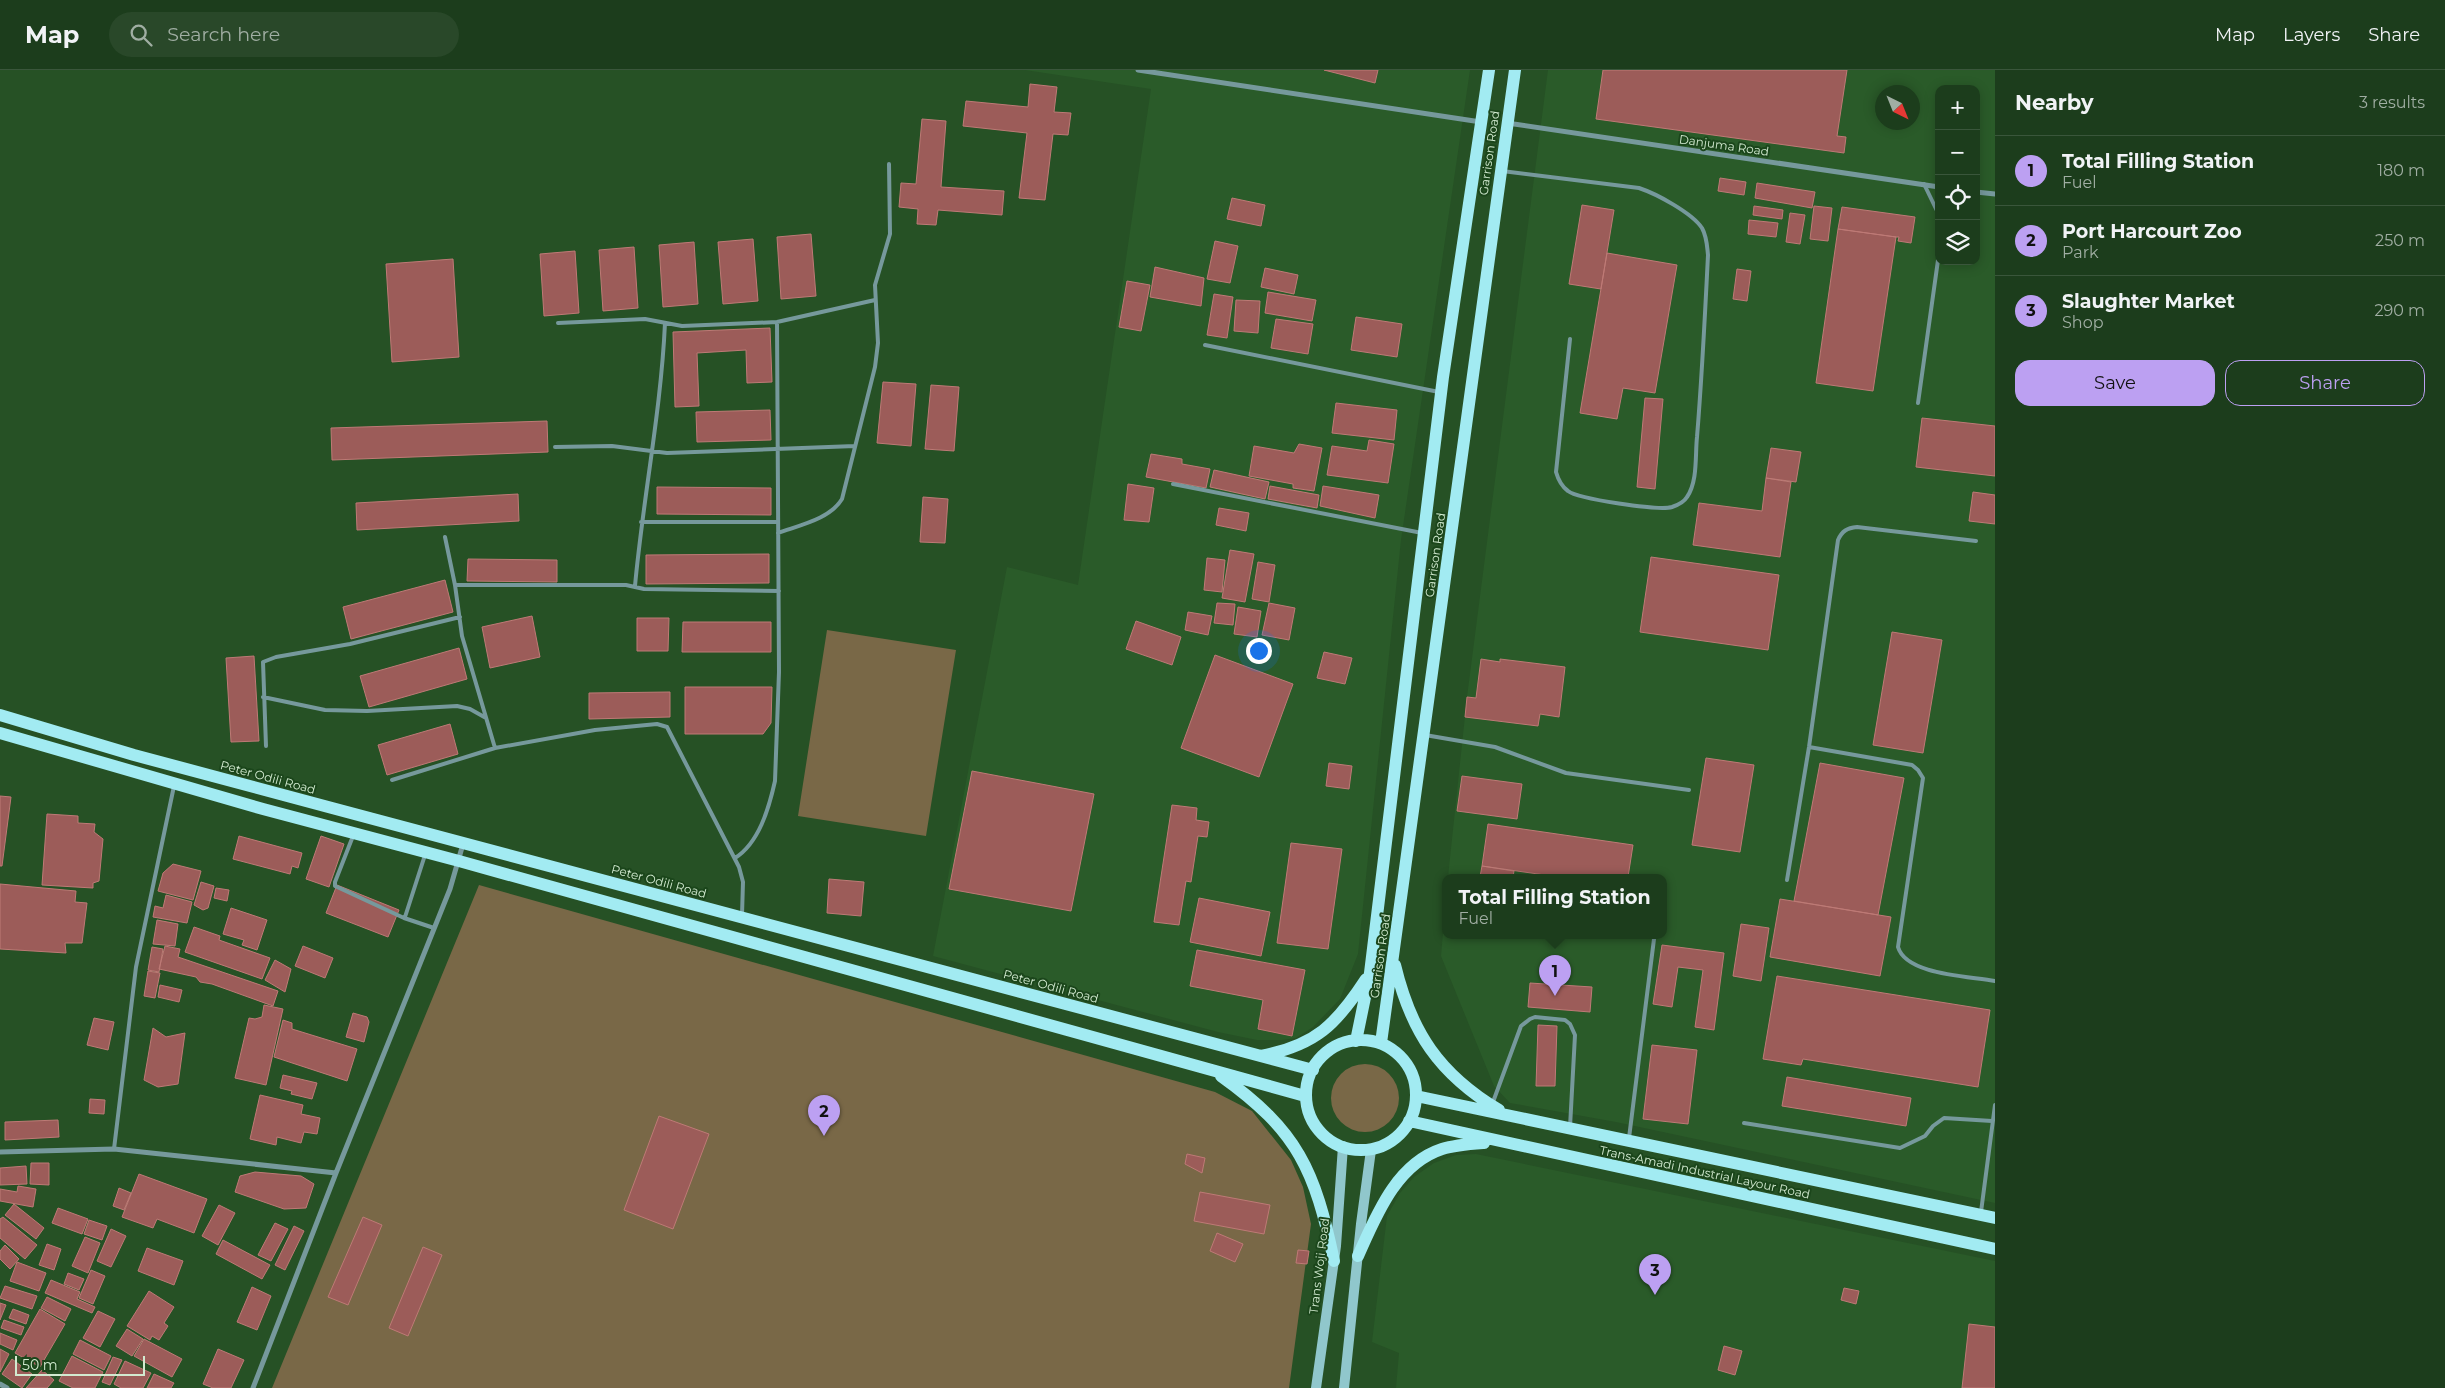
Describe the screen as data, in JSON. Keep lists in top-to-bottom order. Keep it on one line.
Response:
{"streets":{"main road":["Garrison Road","Peter Odili Road","Trans-Amadi Industrial Layour Road","Trans Woji Road"],"street":["Danjuma Road"]},"crossings":[["Danjuma Road","Garrison Road"],["Garrison Road","Peter Odili Road"],["Garrison Road","Trans-Amadi Industrial Layour Road"],["Garrison Road","Trans Woji Road"],["Peter Odili Road","Trans-Amadi Industrial Layour Road"],["Peter Odili Road","Trans Woji Road"],["Trans-Amadi Industrial Layour Road","Trans Woji Road"]],"scale_bar":"50 m","north":"bottom right","page":{"header":"Map","search":"Search here","nav":["Map","Layers","Share"],"heading":["Nearby","3 results"],"map_buttons":["+","−"],"list":[{"mark":"1","name":"Total Filling Station","note":"Fuel","value":"180 m"},{"mark":"2","name":"Port Harcourt Zoo","note":"Park","value":"250 m"},{"mark":"3","name":"Slaughter Market","note":"Shop","value":"290 m"}],"buttons":["Save","Share"],"popup":["Total Filling Station","Fuel"],"pins":["1","2","3"],"scale":"50 m"}}
